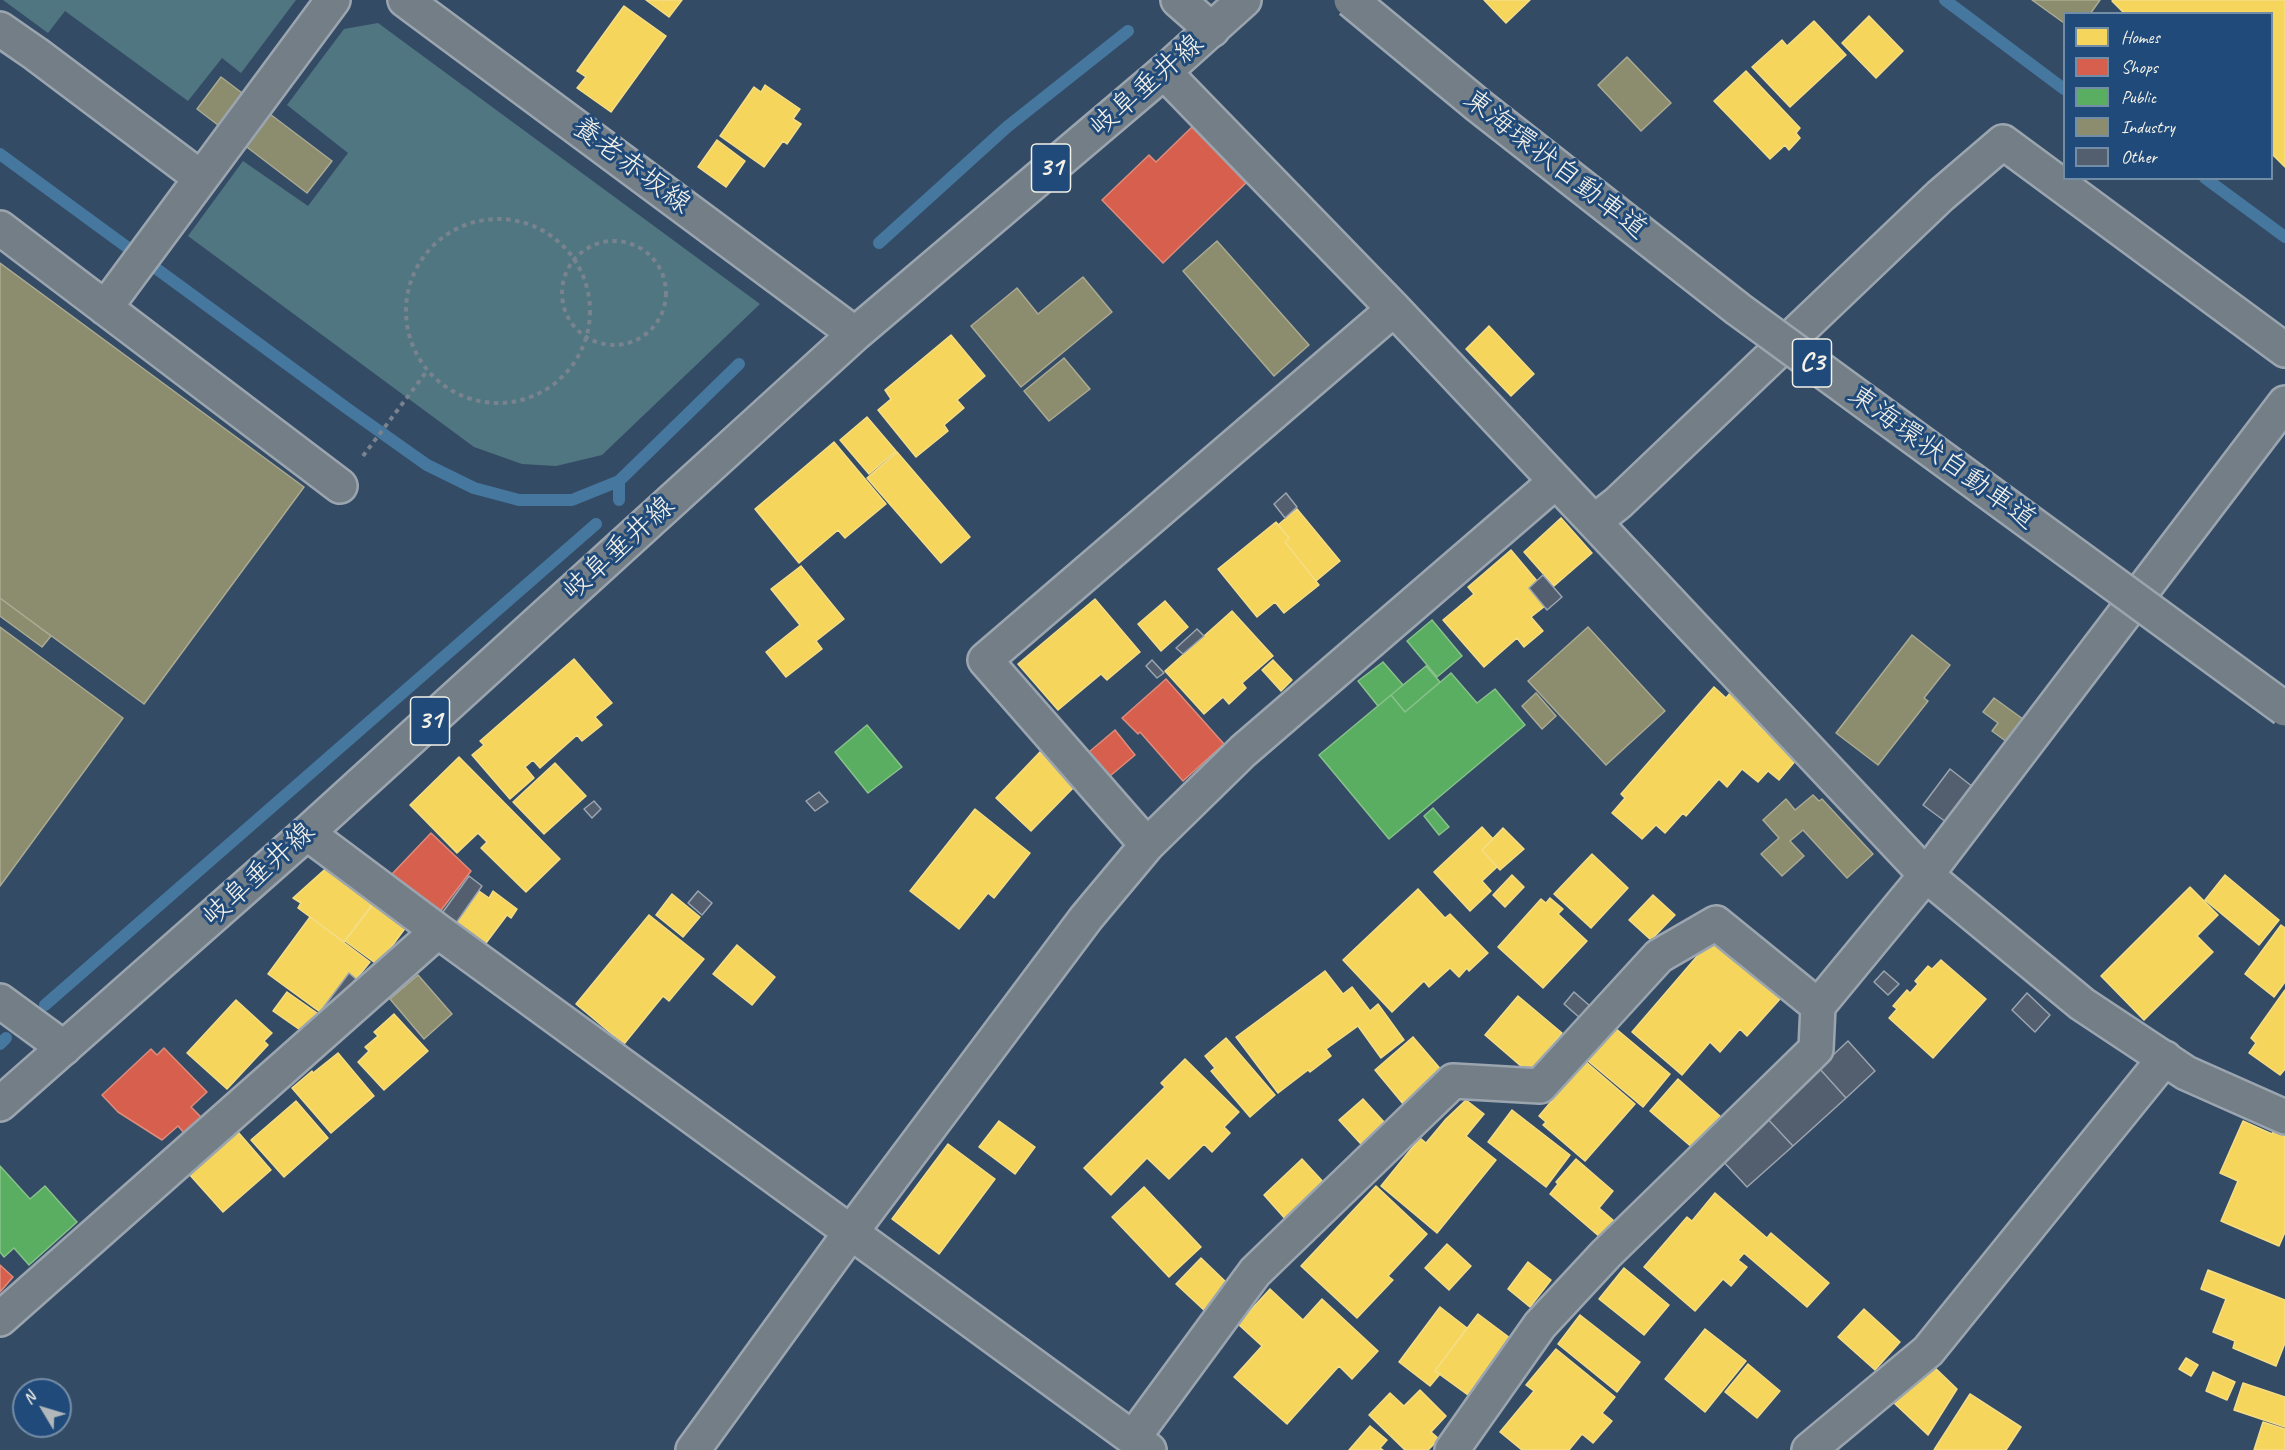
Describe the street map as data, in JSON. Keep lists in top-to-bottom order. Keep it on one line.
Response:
{"streets":{"main road":["岐阜垂井線","東海環状自動車道","養老赤坂線","31","C3"]},"crossings":[["岐阜垂井線","養老赤坂線"]],"legend":["Homes","Shops","Public","Industry","Other"],"north":"top left"}
